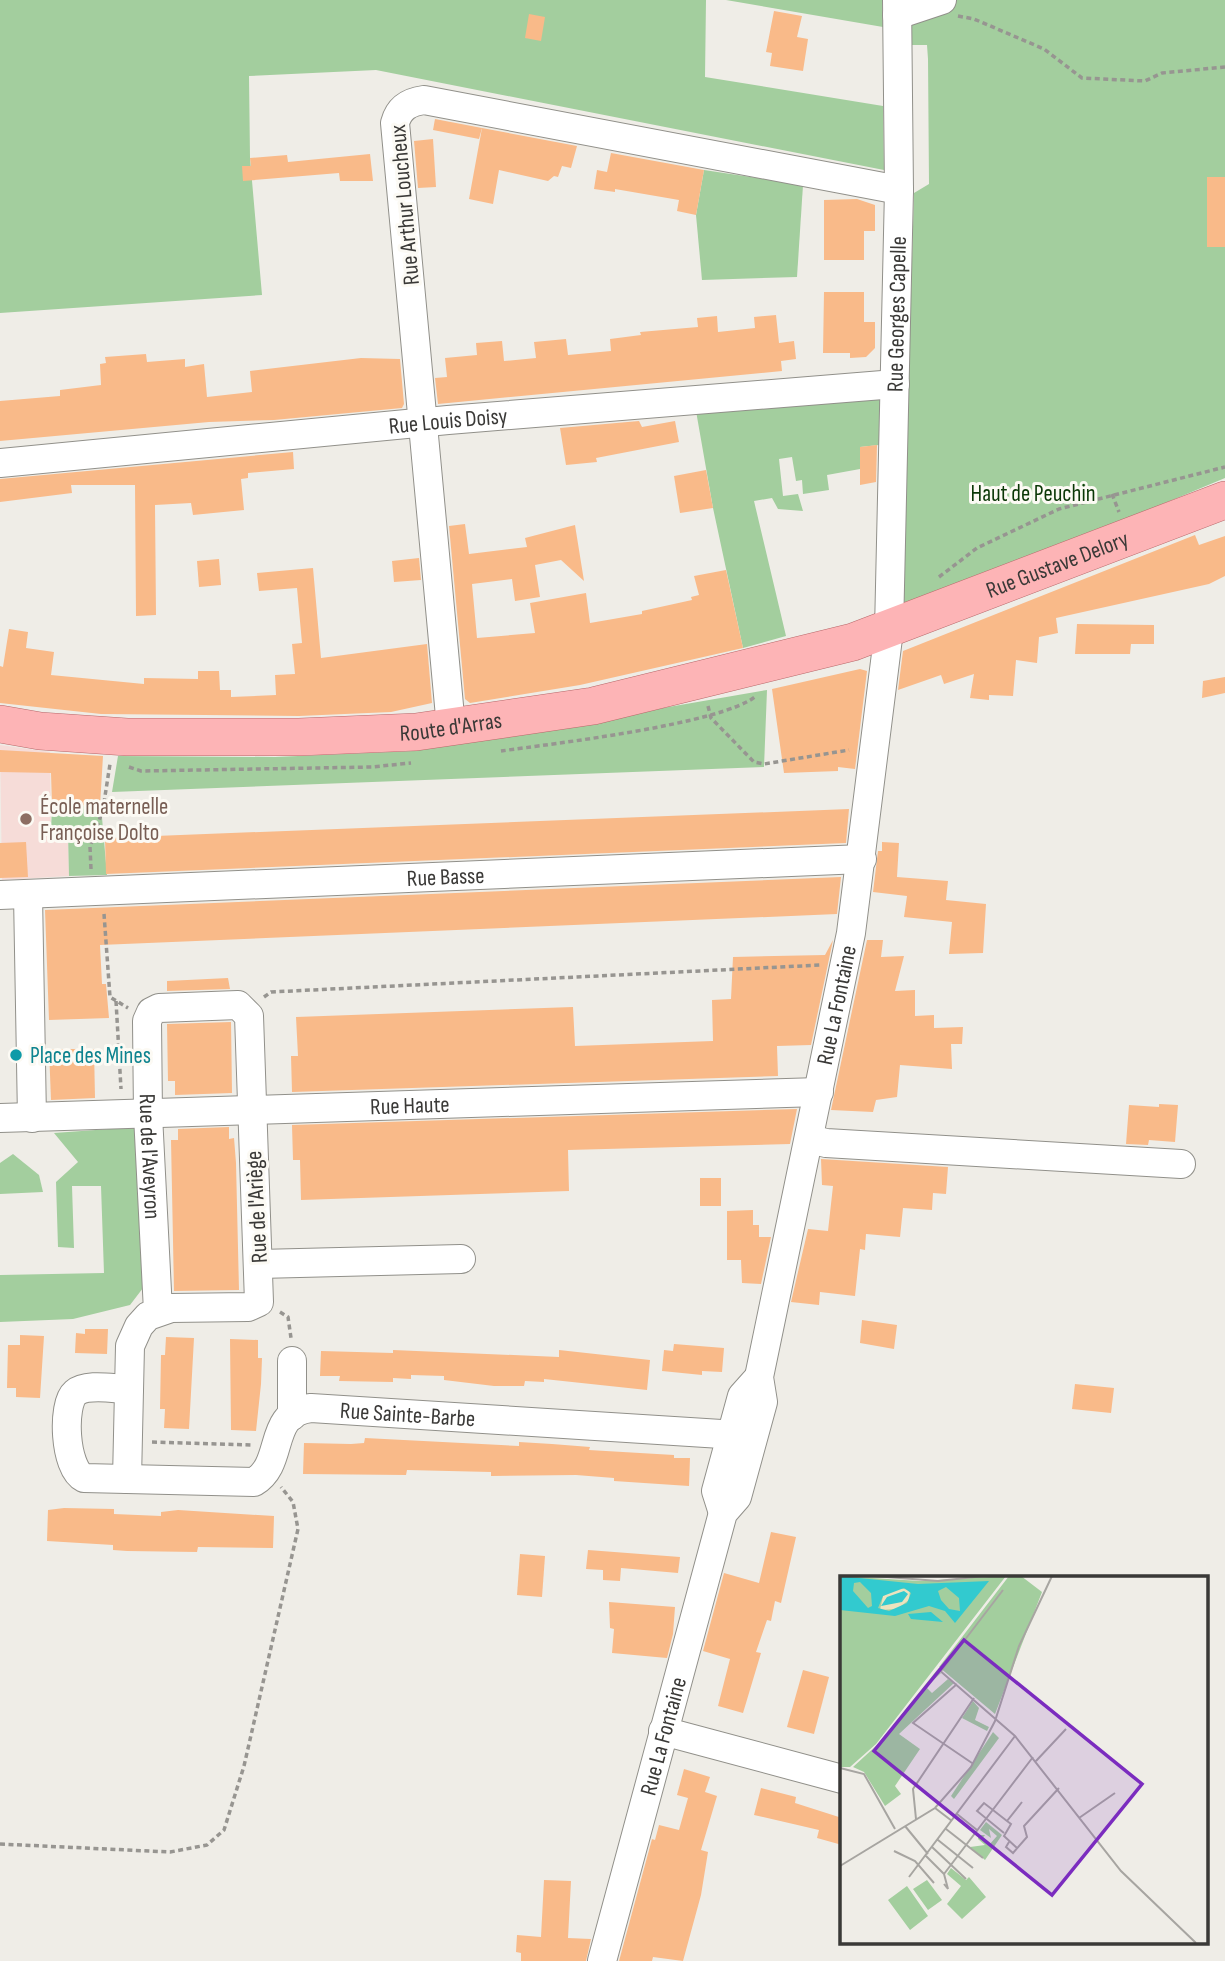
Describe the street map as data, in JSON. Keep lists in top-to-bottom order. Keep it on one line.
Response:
{"streets":{"main road":["Rue Gustave Delory","Route d'Arras"],"street":["Rue Arthur Loucheux","Rue Georges Capelle","Rue Louis Doisy","Rue Basse","Rue La Fontaine","Rue Haute","Rue de l'Aveyron","Rue de l'Ariège","Rue Sainte-Barbe"]},"crossings":[["Rue Arthur Loucheux","Rue Georges Capelle"],["Rue Arthur Loucheux","Rue Louis Doisy"],["Rue Arthur Loucheux","Route d'Arras"],["Rue Georges Capelle","Rue Louis Doisy"],["Rue Georges Capelle","Rue Gustave Delory"],["Rue Georges Capelle","Route d'Arras"],["Rue Georges Capelle","Rue La Fontaine"],["Rue Gustave Delory","Route d'Arras"],["Rue Gustave Delory","Rue La Fontaine"],["Route d'Arras","Rue La Fontaine"],["Rue Basse","Rue La Fontaine"],["Rue La Fontaine","Rue Haute"],["Rue La Fontaine","Rue Sainte-Barbe"],["Rue Haute","Rue de l'Aveyron"],["Rue Haute","Rue de l'Ariège"],["Rue de l'Aveyron","Rue de l'Ariège"],["Rue de l'Aveyron","Rue Sainte-Barbe"],["Rue de l'Ariège","Rue Sainte-Barbe"]],"parks":["Haut de Peuchin"],"places":["École maternelle Françoise Dolto","Place des Mines"]}
